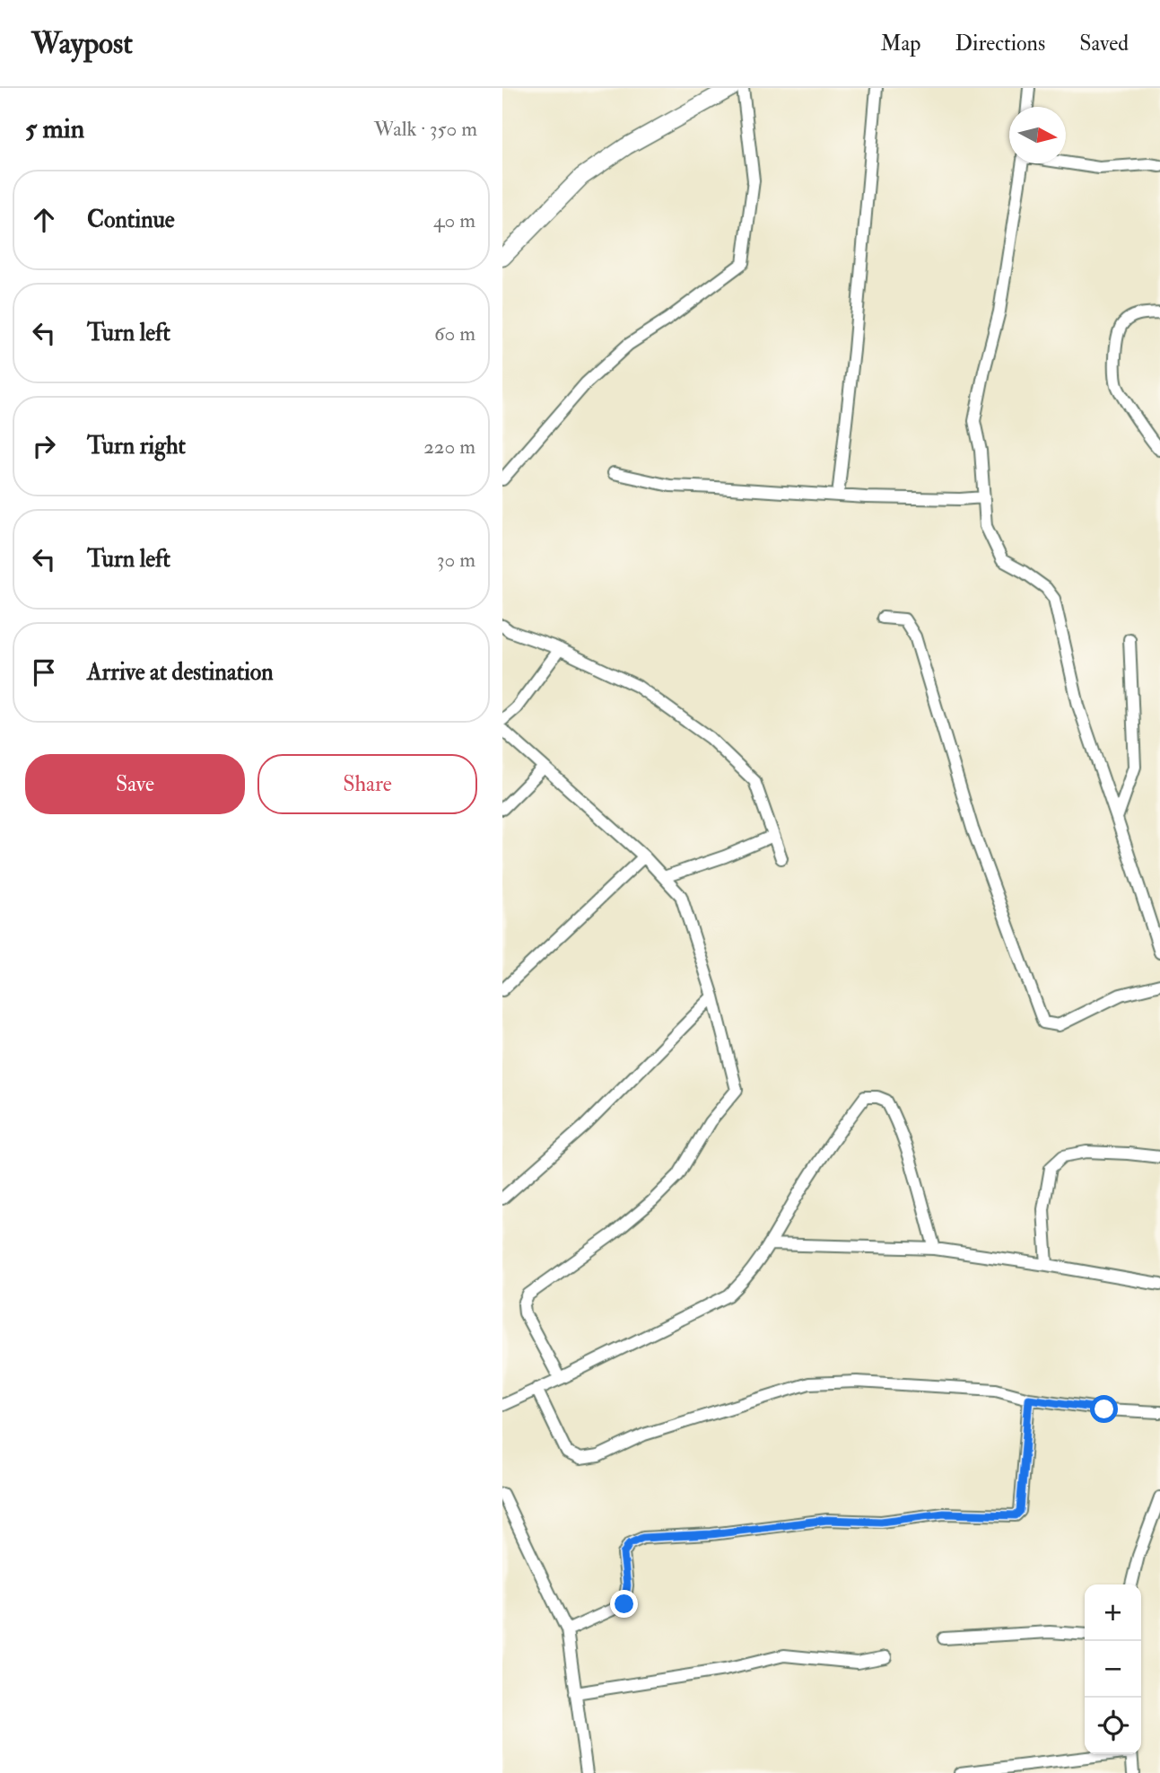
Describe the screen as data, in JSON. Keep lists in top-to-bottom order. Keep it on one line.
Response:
{"north":"right","page":{"header":"Waypost","nav":["Map","Directions","Saved"],"heading":["5 min","Walk · 350 m"],"list":[["Continue","40 m"],["Turn left","60 m"],["Turn right","220 m"],["Turn left","30 m"],"Arrive at destination"],"buttons":["Save","Share"],"map_buttons":["+","−"]}}
